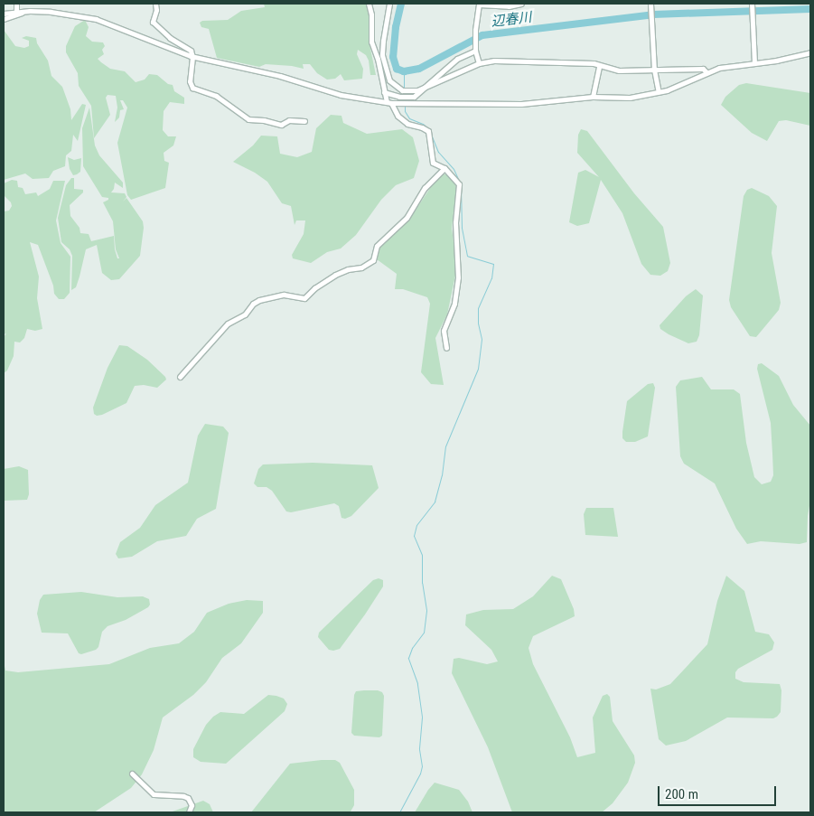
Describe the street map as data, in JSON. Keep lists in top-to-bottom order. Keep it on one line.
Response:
{"water":["辺春川"],"scale_bar":"200 m"}
